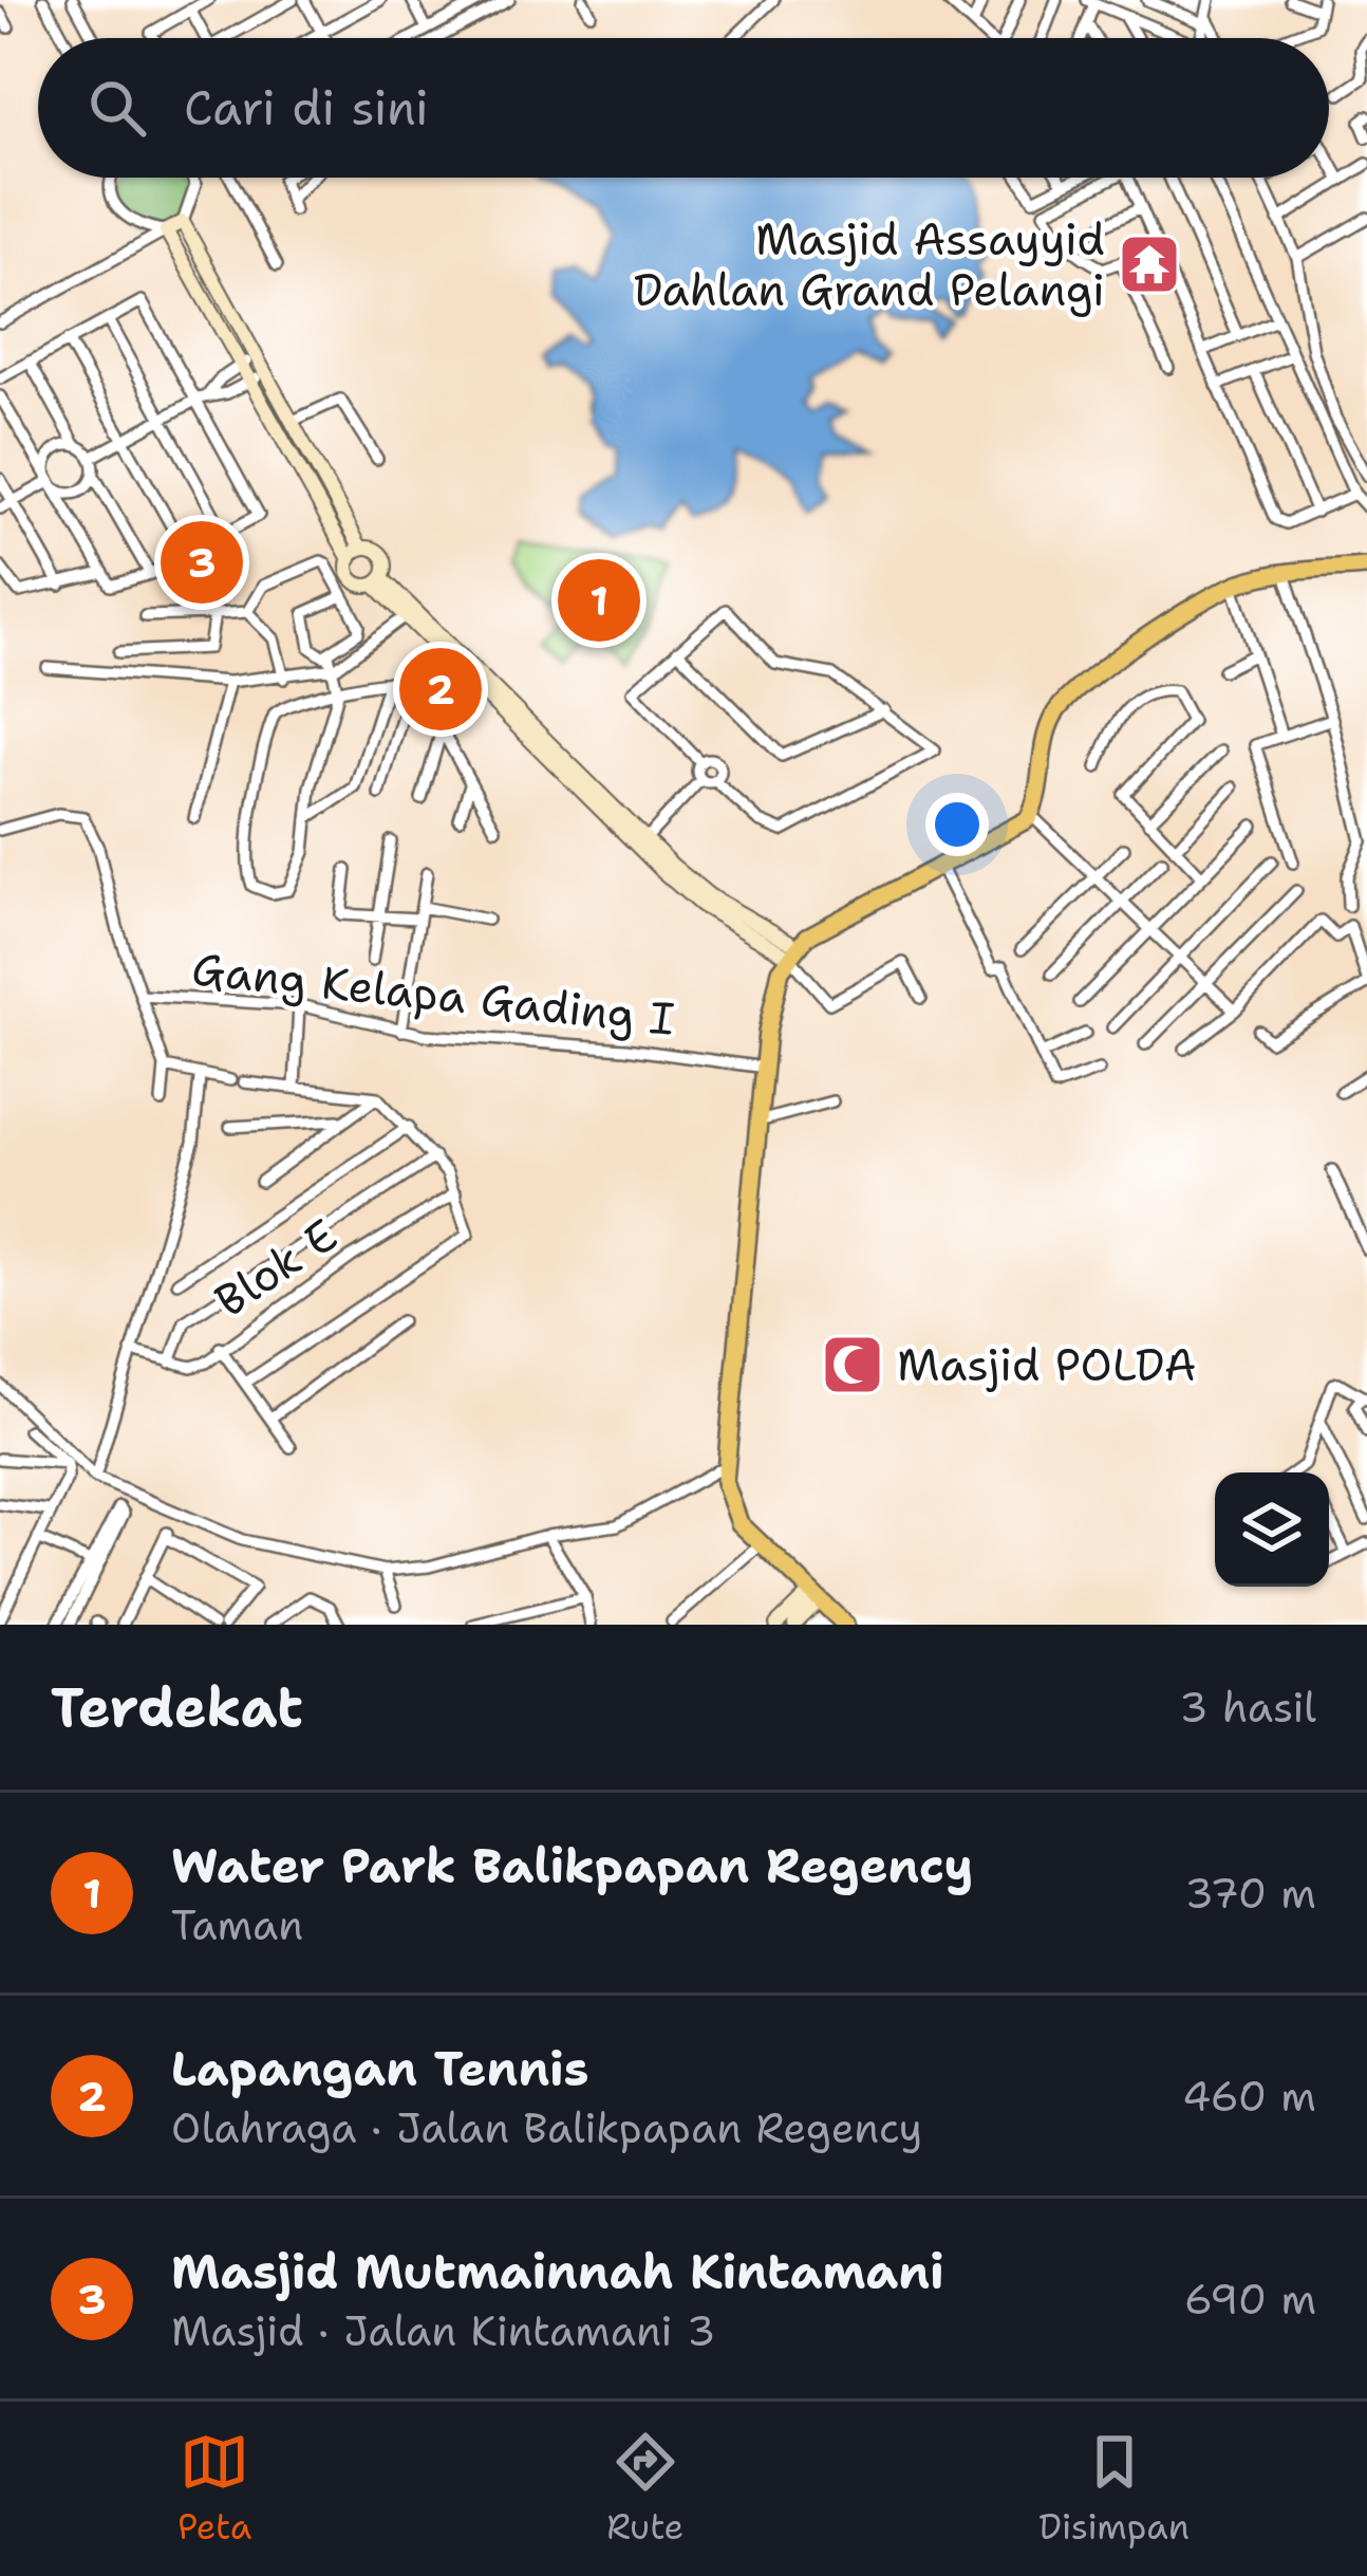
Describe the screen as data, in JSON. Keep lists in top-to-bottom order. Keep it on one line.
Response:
{"streets":{"street":["Gang Kelapa Gading I","Blok E"]},"places":{"temple":["Masjid Assayyid Dahlan Grand Pelangi"],"mosque":["Masjid POLDA"]},"page":{"search":"Cari di sini","pins":["3","1","2"],"heading":["Terdekat","3 hasil"],"list":[{"mark":"1","name":"Water Park Balikpapan Regency","note":"Taman","value":"370 m"},{"mark":"2","name":"Lapangan Tennis","note":"Olahraga · Jalan Balikpapan Regency","value":"460 m"},{"mark":"3","name":"Masjid Mutmainnah Kintamani","note":"Masjid · Jalan Kintamani 3","value":"690 m"}],"nav":["Peta","Rute","Disimpan"]}}
